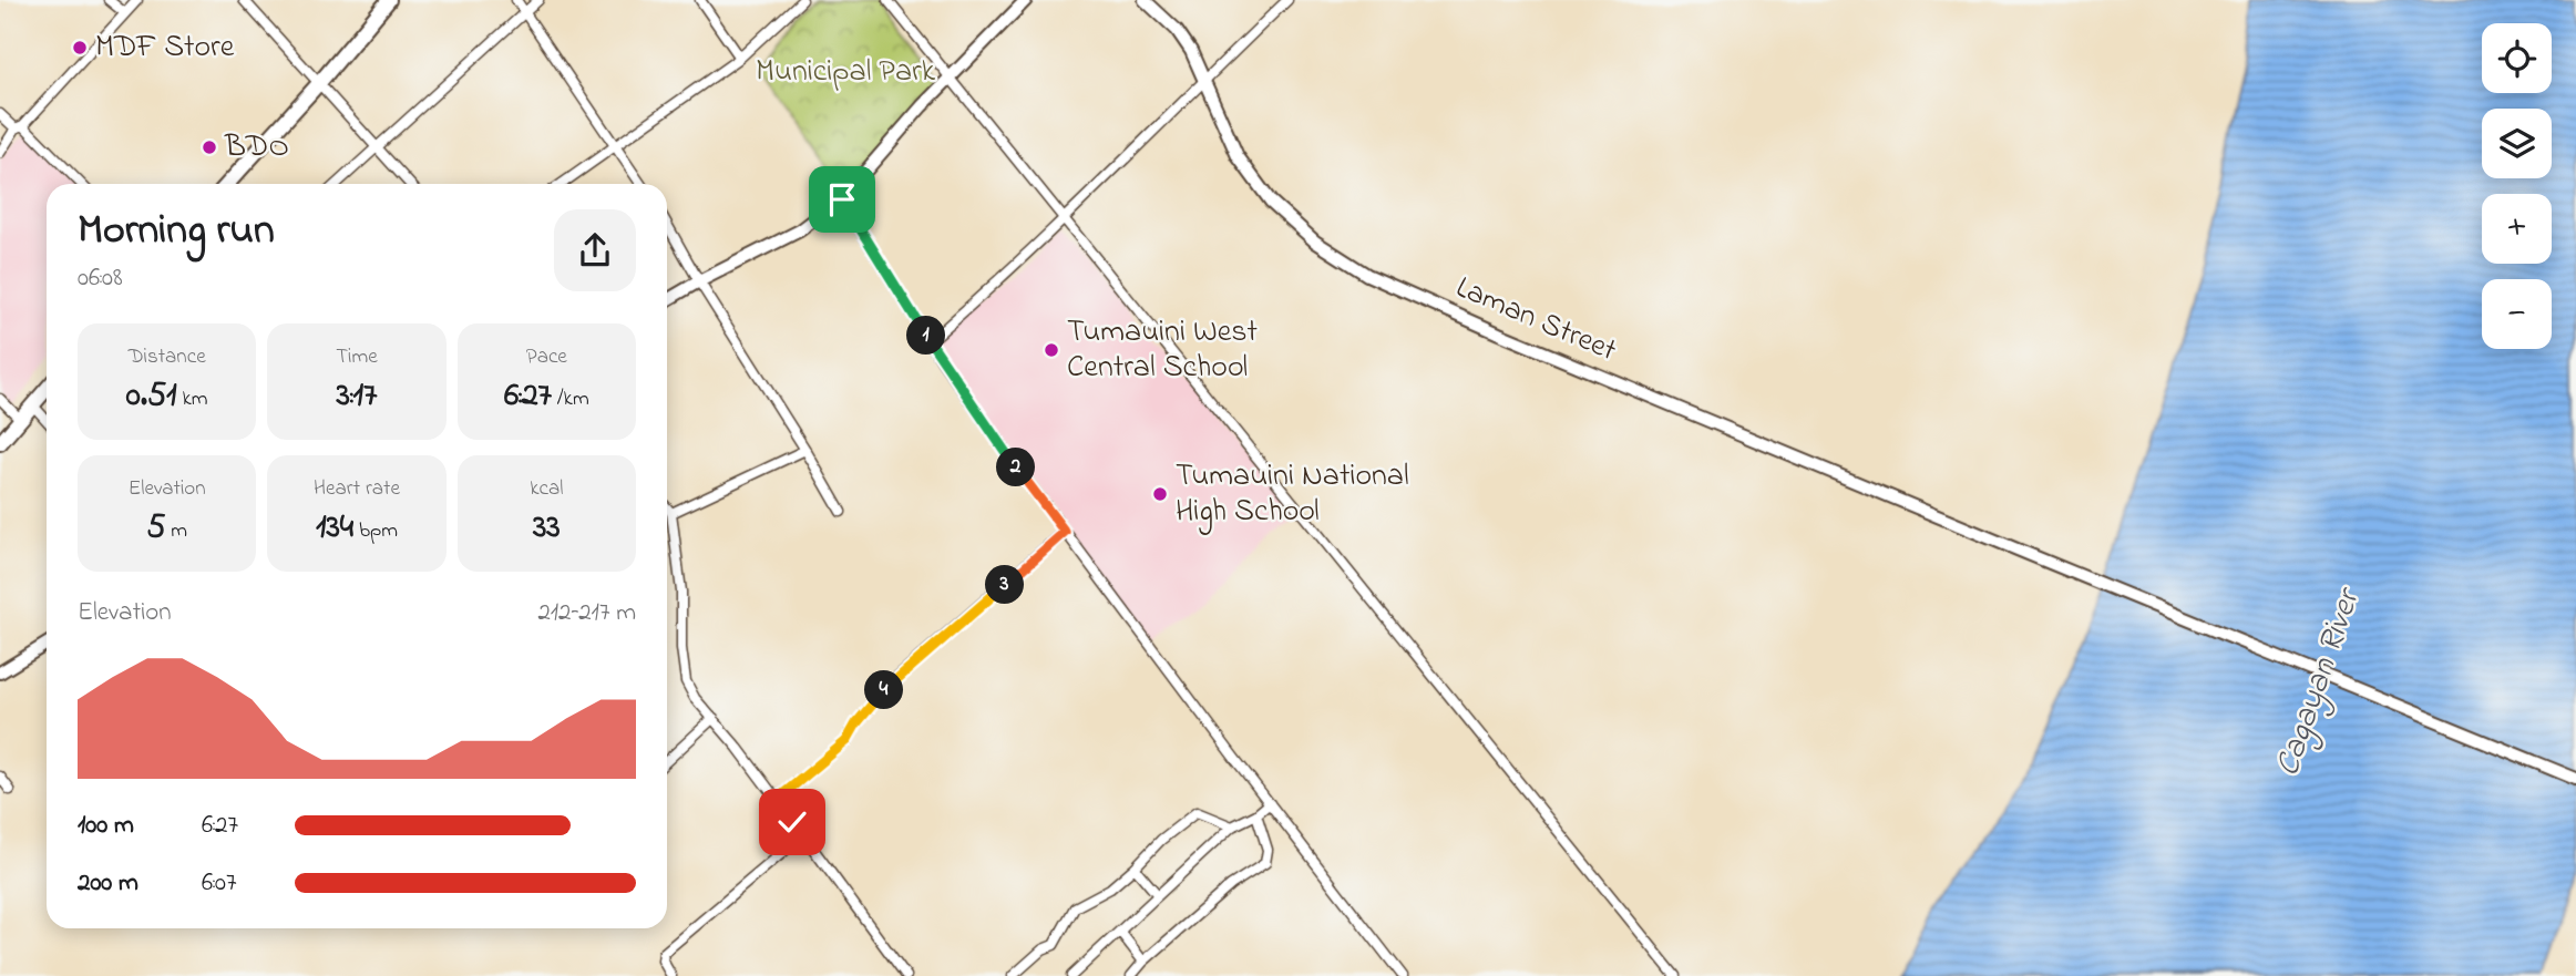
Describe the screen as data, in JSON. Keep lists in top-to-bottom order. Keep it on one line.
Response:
{"streets":{"main road":["Laman Street"]},"water":["Cagayan River"],"parks":["Municipal Park"],"places":["MDF Store","BDO","Tumauini West Central School","Tumauini National High School"],"page":{"map_buttons":["+","−"],"heading":["Morning run","06:08"],"pins":["1","2","3","4"],"stats":[["Distance","0.51 km"],["Time","3:17"],["Pace","6:27 /km"],["Elevation","5 m"],["Heart rate","134 bpm"],["kcal","33"]],"chart":["Elevation","212–217 m"],"list":[{"name":"100 m","note":"6:27"},{"name":"200 m","note":"6:07"}]}}
